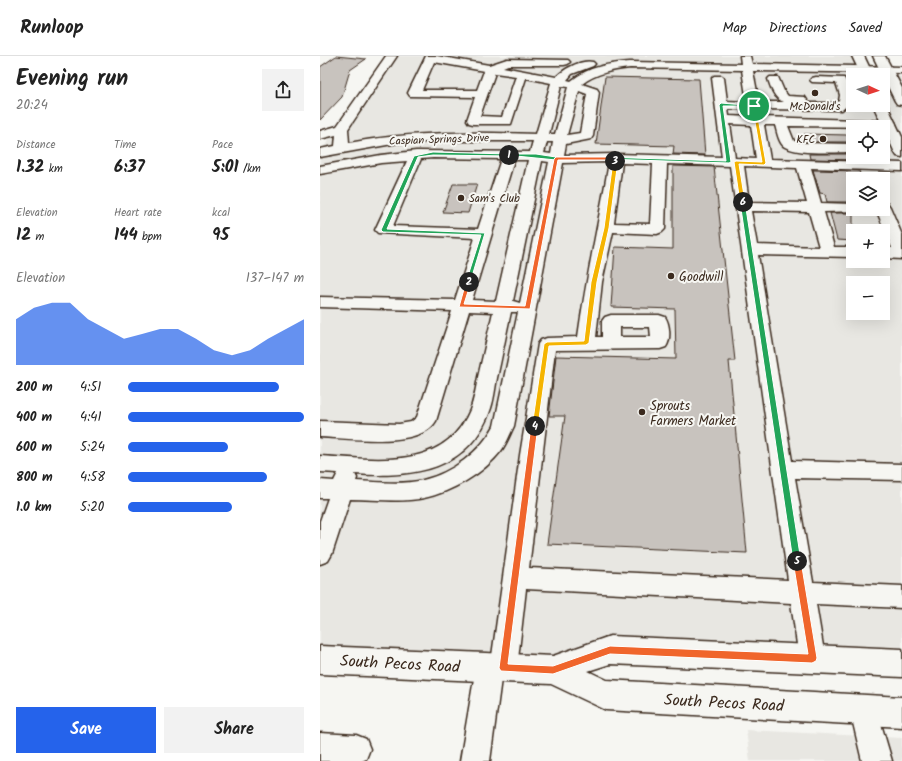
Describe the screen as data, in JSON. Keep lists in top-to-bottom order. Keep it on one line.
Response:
{"streets":{"main road":["South Pecos Road"],"street":["Caspian Springs Drive"]},"places":["McDonald's","KFC","Sam's Club","Goodwill","Sprouts Farmers Market"],"north":"right","page":{"header":"Runloop","nav":["Map","Directions","Saved"],"heading":["Evening run","20:24"],"map_buttons":["+","−"],"stats":[["Distance","1.32 km"],["Time","6:37"],["Pace","5:01 /km"],["Elevation","12 m"],["Heart rate","144 bpm"],["kcal","95"]],"pins":["1","3","6","2","4","5"],"chart":["Elevation","137–147 m"],"list":[{"name":"200 m","note":"4:51"},{"name":"400 m","note":"4:41"},{"name":"600 m","note":"5:24"},{"name":"800 m","note":"4:58"},{"name":"1.0 km","note":"5:20"}],"buttons":["Save","Share"]}}
